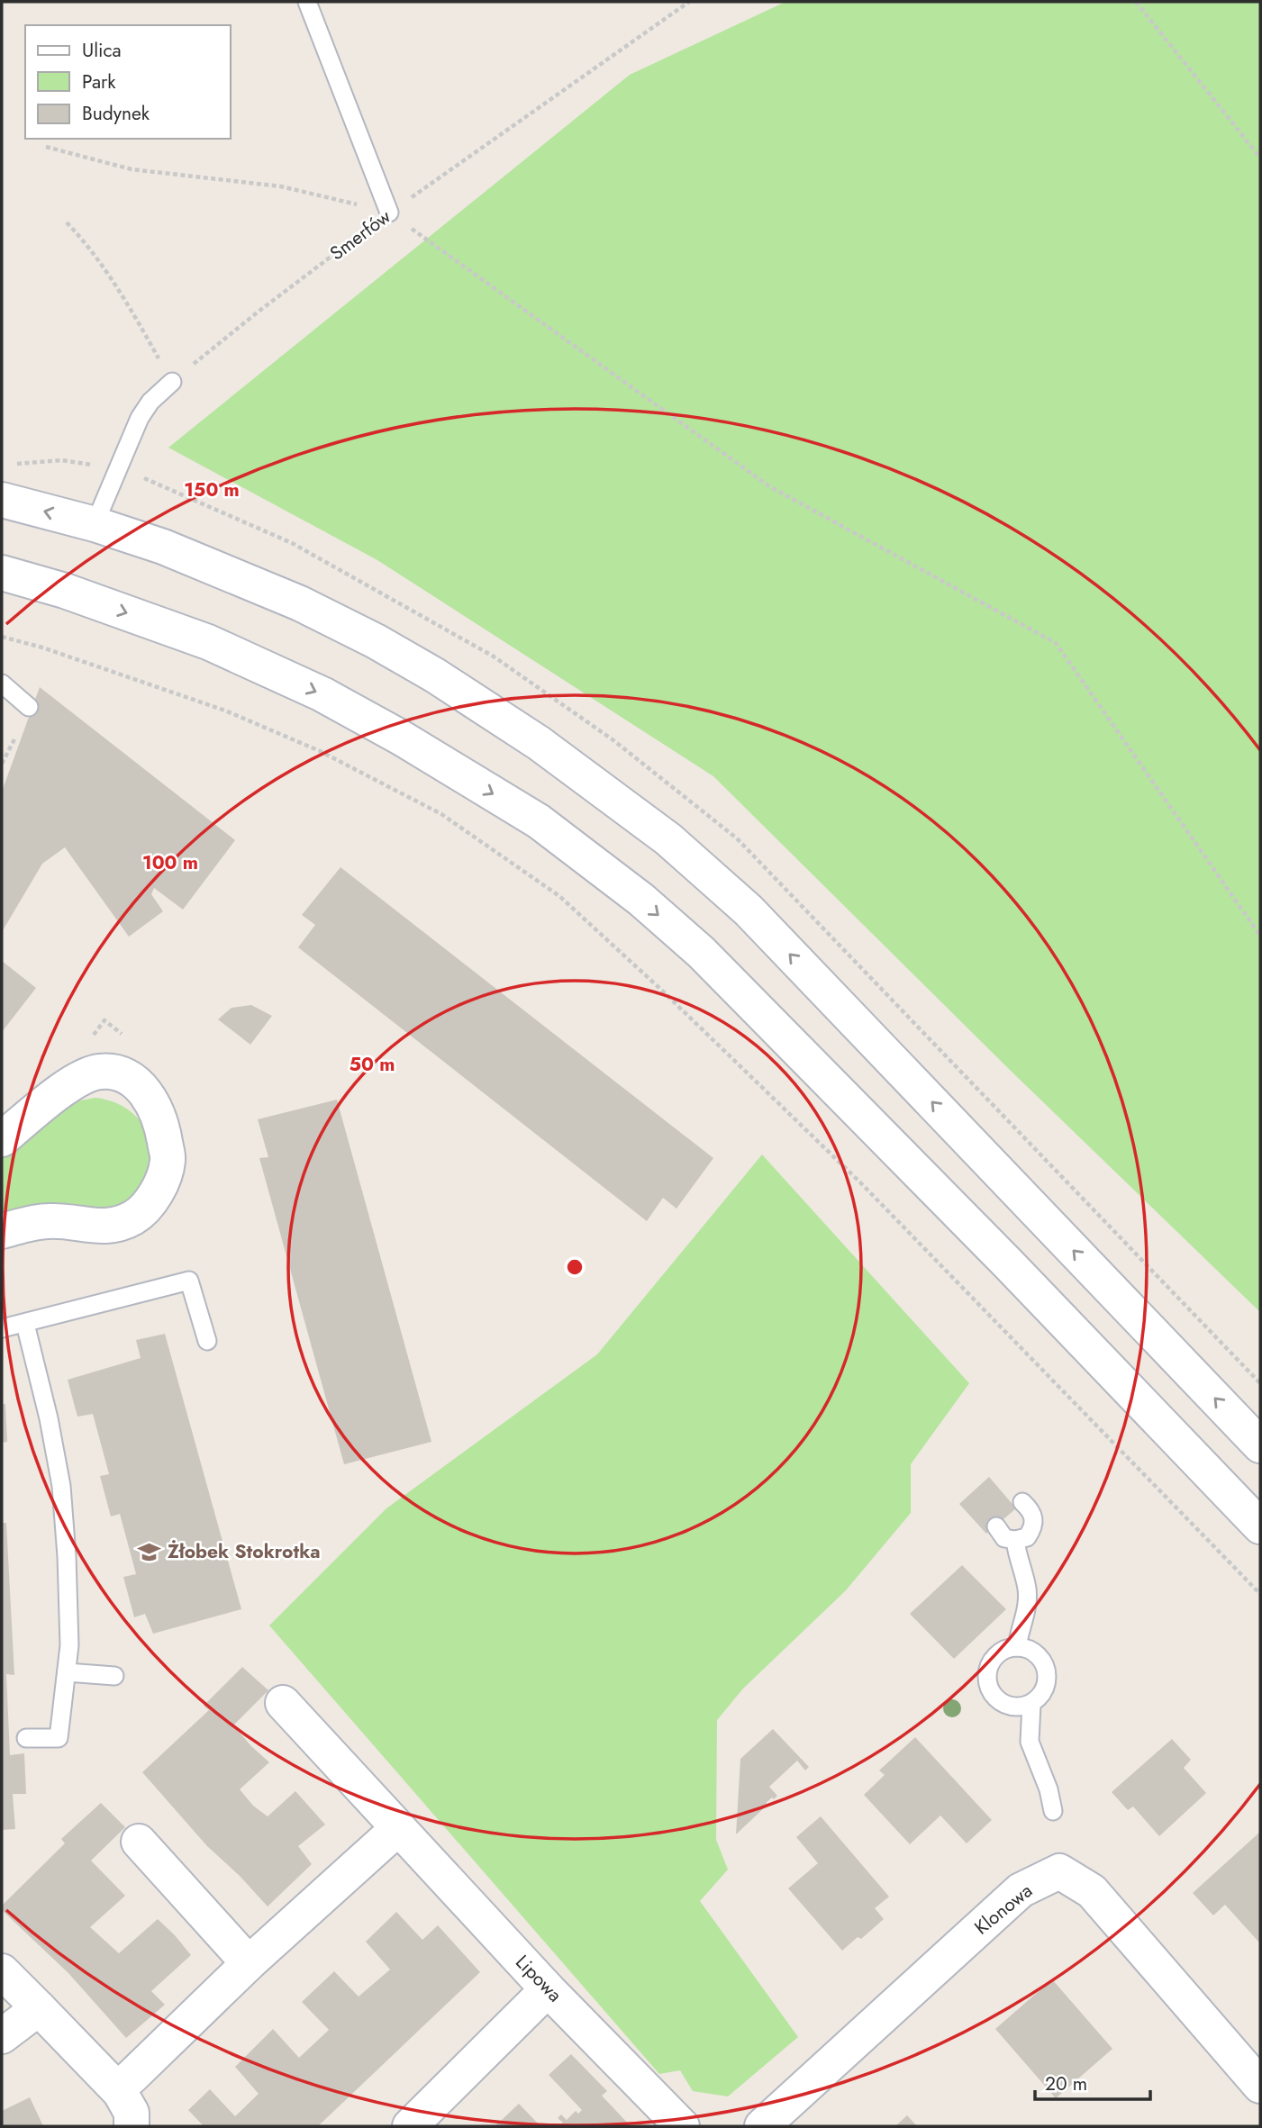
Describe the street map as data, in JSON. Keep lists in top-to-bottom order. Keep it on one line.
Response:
{"streets":{"main road":["Klonowa","Lipowa"],"path":["Smerfów"]},"places":{"school or university":["Żłobek Stokrotka"]},"legend":["Ulica","Park","Budynek"],"scale_bar":"20 m","rings":["150 m","100 m","50 m"]}
